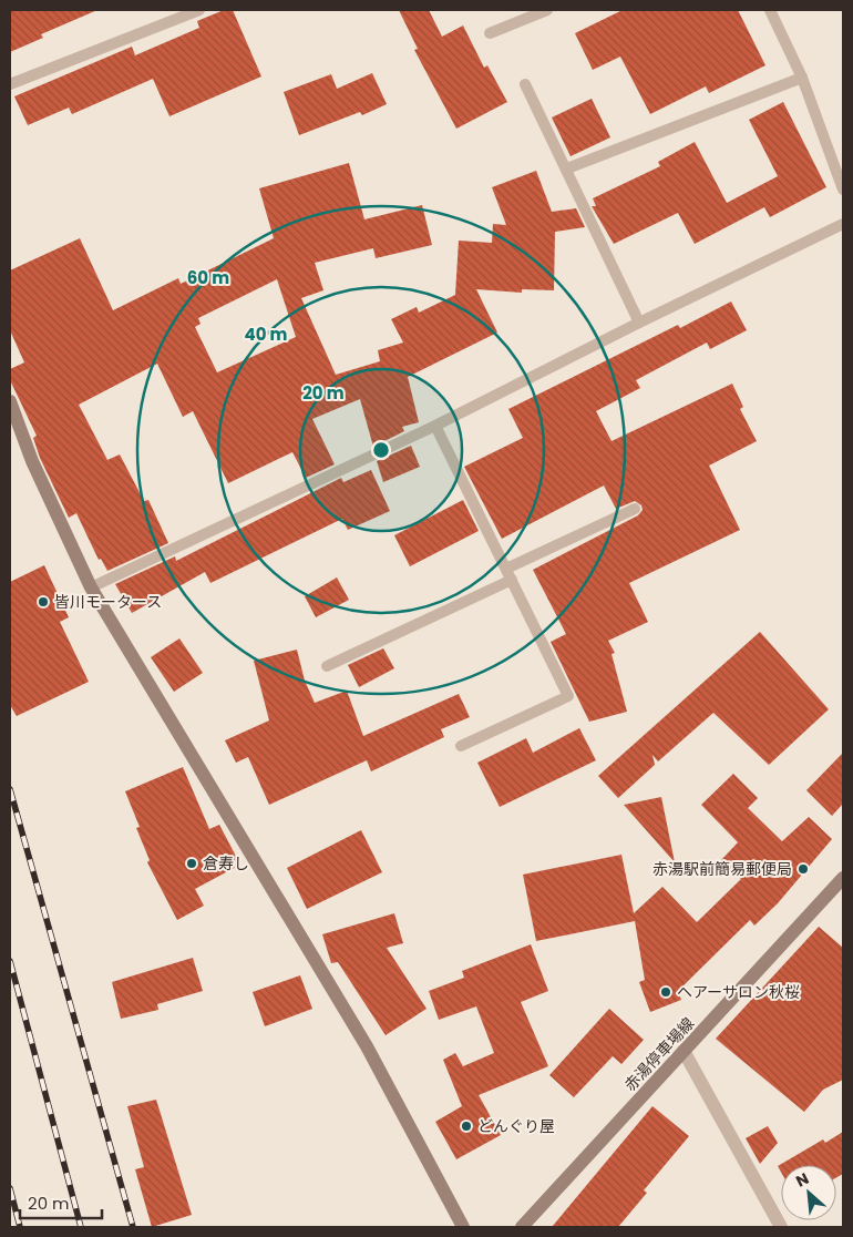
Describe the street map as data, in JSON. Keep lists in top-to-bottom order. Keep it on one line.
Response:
{"streets":{"street":["赤湯停車場線"]},"places":["皆川モータース","倉寿し","赤湯駅前簡易郵便局","ヘアーサロン秋桜","どんぐり屋"],"scale_bar":"20 m","north":"top left","rings":["60 m","40 m","20 m"]}
